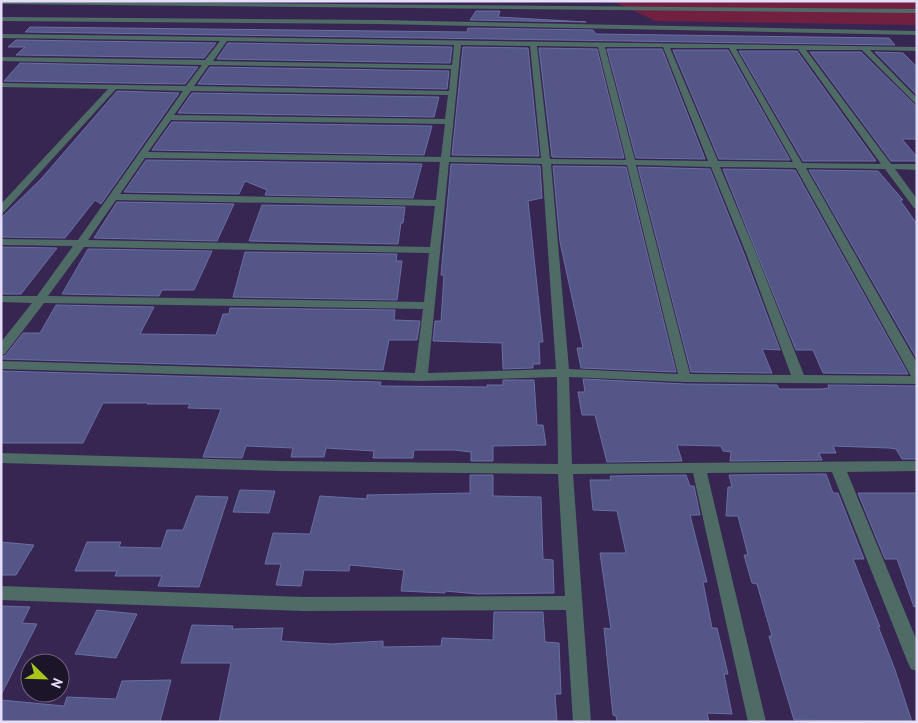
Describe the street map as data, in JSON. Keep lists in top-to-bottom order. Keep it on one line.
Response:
{"north":"bottom right"}
